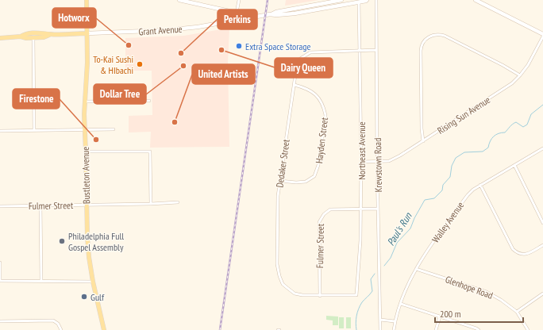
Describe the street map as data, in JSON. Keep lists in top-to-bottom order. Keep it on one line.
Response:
{"streets":{"main road":["Grant Avenue","Bustleton Avenue"],"street":["Rising Sun Avenue","Hayden Street","Northeast Avenue","Dedaker Street","Krewstown Road","Fulmer Street","Walley Avenue","Glenhope Road"]},"crossings":[["Grant Avenue","Northeast Avenue"],["Grant Avenue","Bustleton Avenue"],["Rising Sun Avenue","Northeast Avenue"],["Rising Sun Avenue","Krewstown Road"],["Hayden Street","Dedaker Street"],["Northeast Avenue","Dedaker Street"],["Northeast Avenue","Fulmer Street"],["Dedaker Street","Fulmer Street"],["Krewstown Road","Fulmer Street"],["Bustleton Avenue","Fulmer Street"],["Walley Avenue","Glenhope Road"]],"water":["Paul's Run"],"places":["Hotworx","Extra Space Storage","Dairy Queen","Perkins","To-Kai Sushi & HIbachi","Dollar Tree","United Artists","Firestone","Philadelphia Full Gospel Assembly","Gulf"],"scale_bar":"200 m"}
